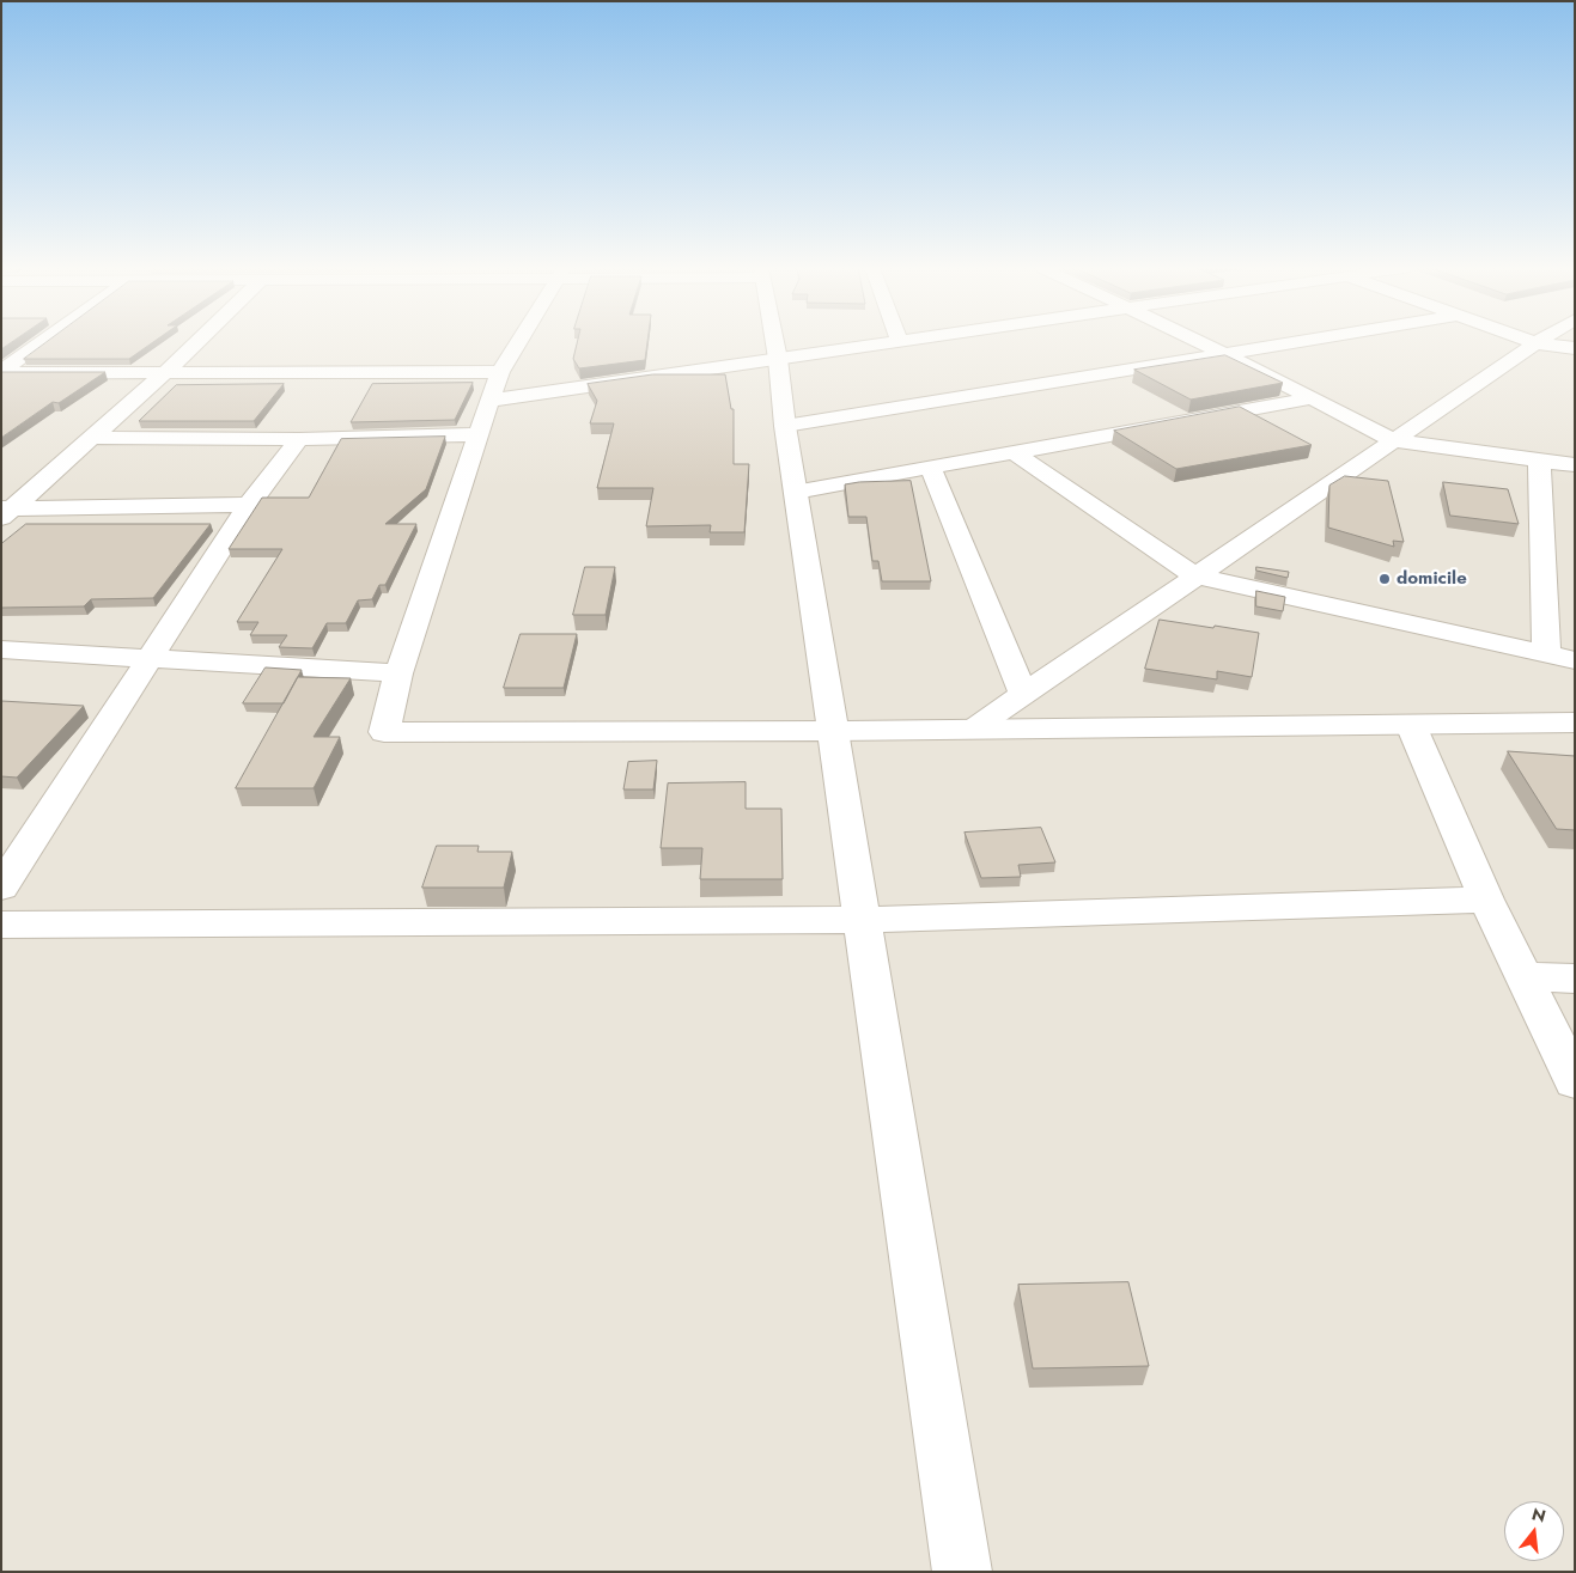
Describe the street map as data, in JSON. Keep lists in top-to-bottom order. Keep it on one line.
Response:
{"places":["domicile"],"north":"top"}
